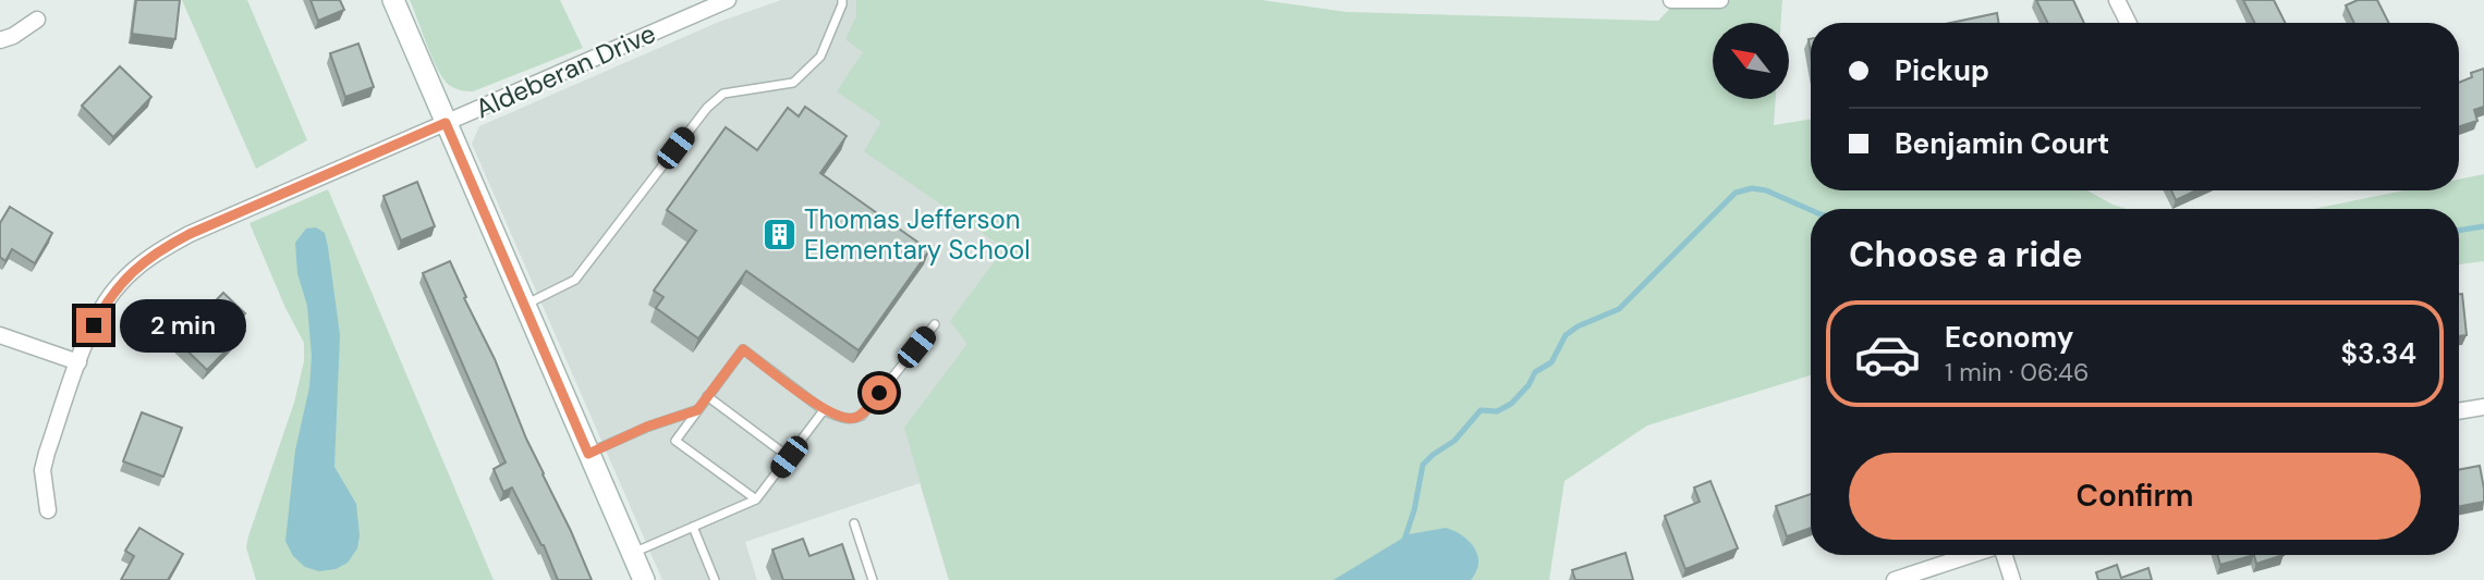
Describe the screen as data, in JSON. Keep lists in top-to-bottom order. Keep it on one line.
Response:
{"streets":{"street":["Aldeberan Drive"]},"places":{"building":["Thomas Jefferson Elementary School"]},"north":"top left","page":{"banner":["Pickup","Benjamin Court"],"heading":"Choose a ride","bubble":"2 min","list":[{"name":"Economy","note":"1 min · 06:46","value":"$3.34"}],"buttons":"Confirm"}}
